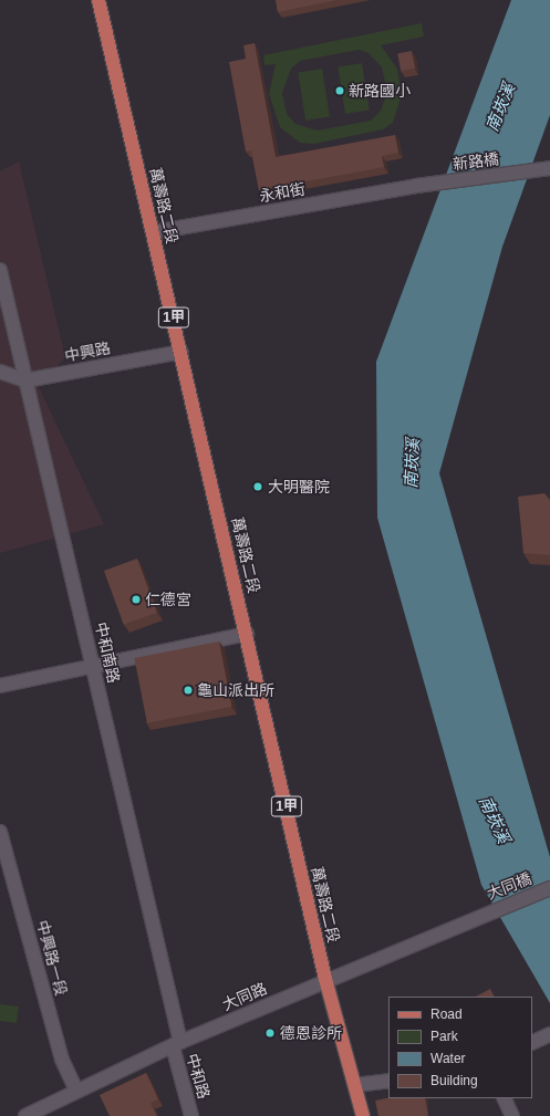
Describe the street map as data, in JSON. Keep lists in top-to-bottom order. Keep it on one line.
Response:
{"streets":{"main road":["萬壽路二段","1甲"],"street":["新路橋","永和街","中興路","中和南路","大同橋","中興路一段","大同路","中和路"]},"crossings":[["新路橋","永和街"],["永和街","萬壽路二段"],["萬壽路二段","中興路"],["萬壽路二段","大同路"],["中興路","中和南路"],["中和南路","大同路"],["中和南路","中和路"],["大同橋","大同路"],["中興路一段","大同路"],["大同路","中和路"]],"water":["南崁溪"],"places":["新路國小","大明醫院","仁德宮","龜山派出所","德恩診所"],"legend":["Road","Park","Water","Building"]}
